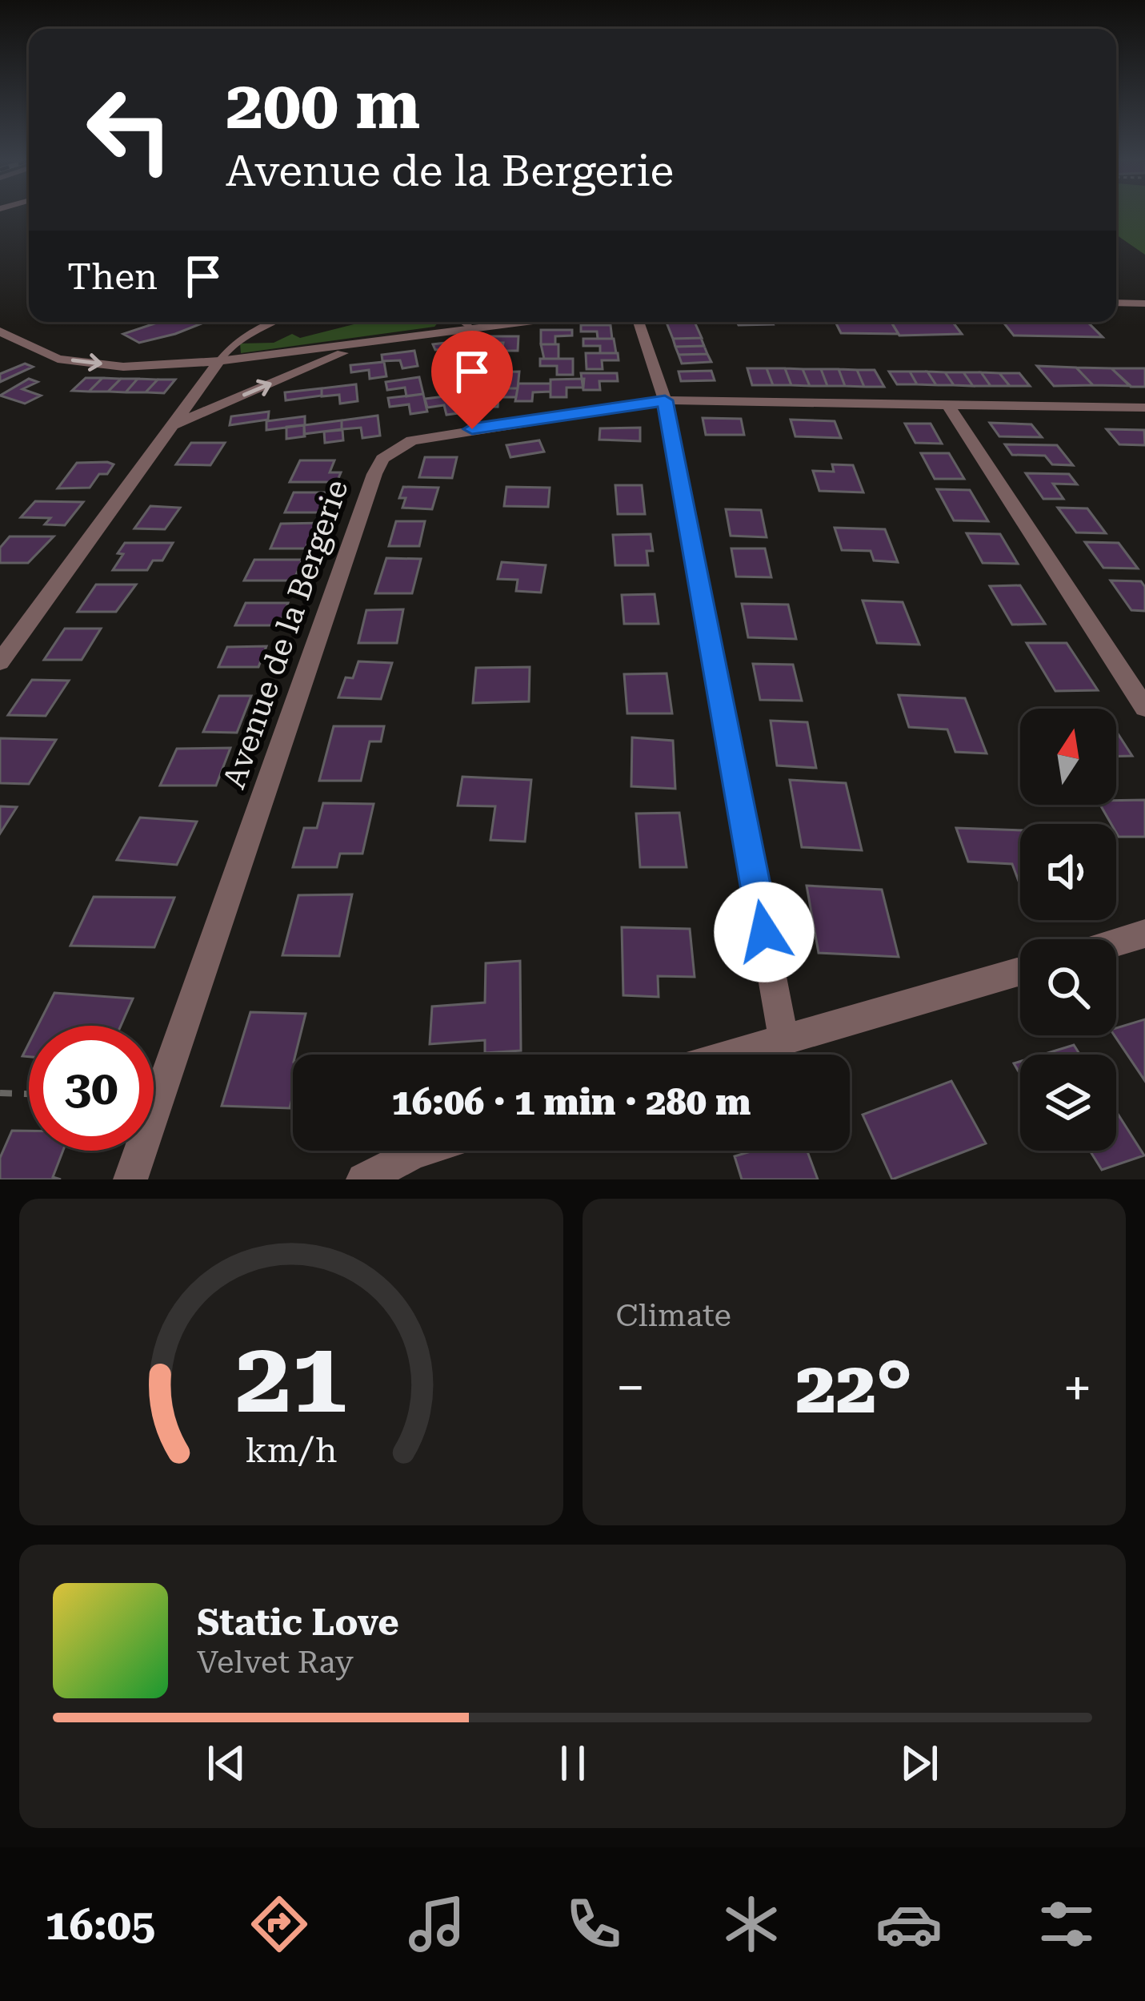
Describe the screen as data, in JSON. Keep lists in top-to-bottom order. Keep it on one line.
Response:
{"streets":{"street":["Avenue de la Bergerie"]},"north":"top","page":{"turn":["200 m","Avenue de la Bergerie"],"then":"Then","limit":"30","trip":"16:06 · 1 min · 280 m","tile":"Climate","heat":["−","22°","+"],"song":["Static Love","Velvet Ray"],"tabs":"16:05","gauge":["21","km/h"]}}
